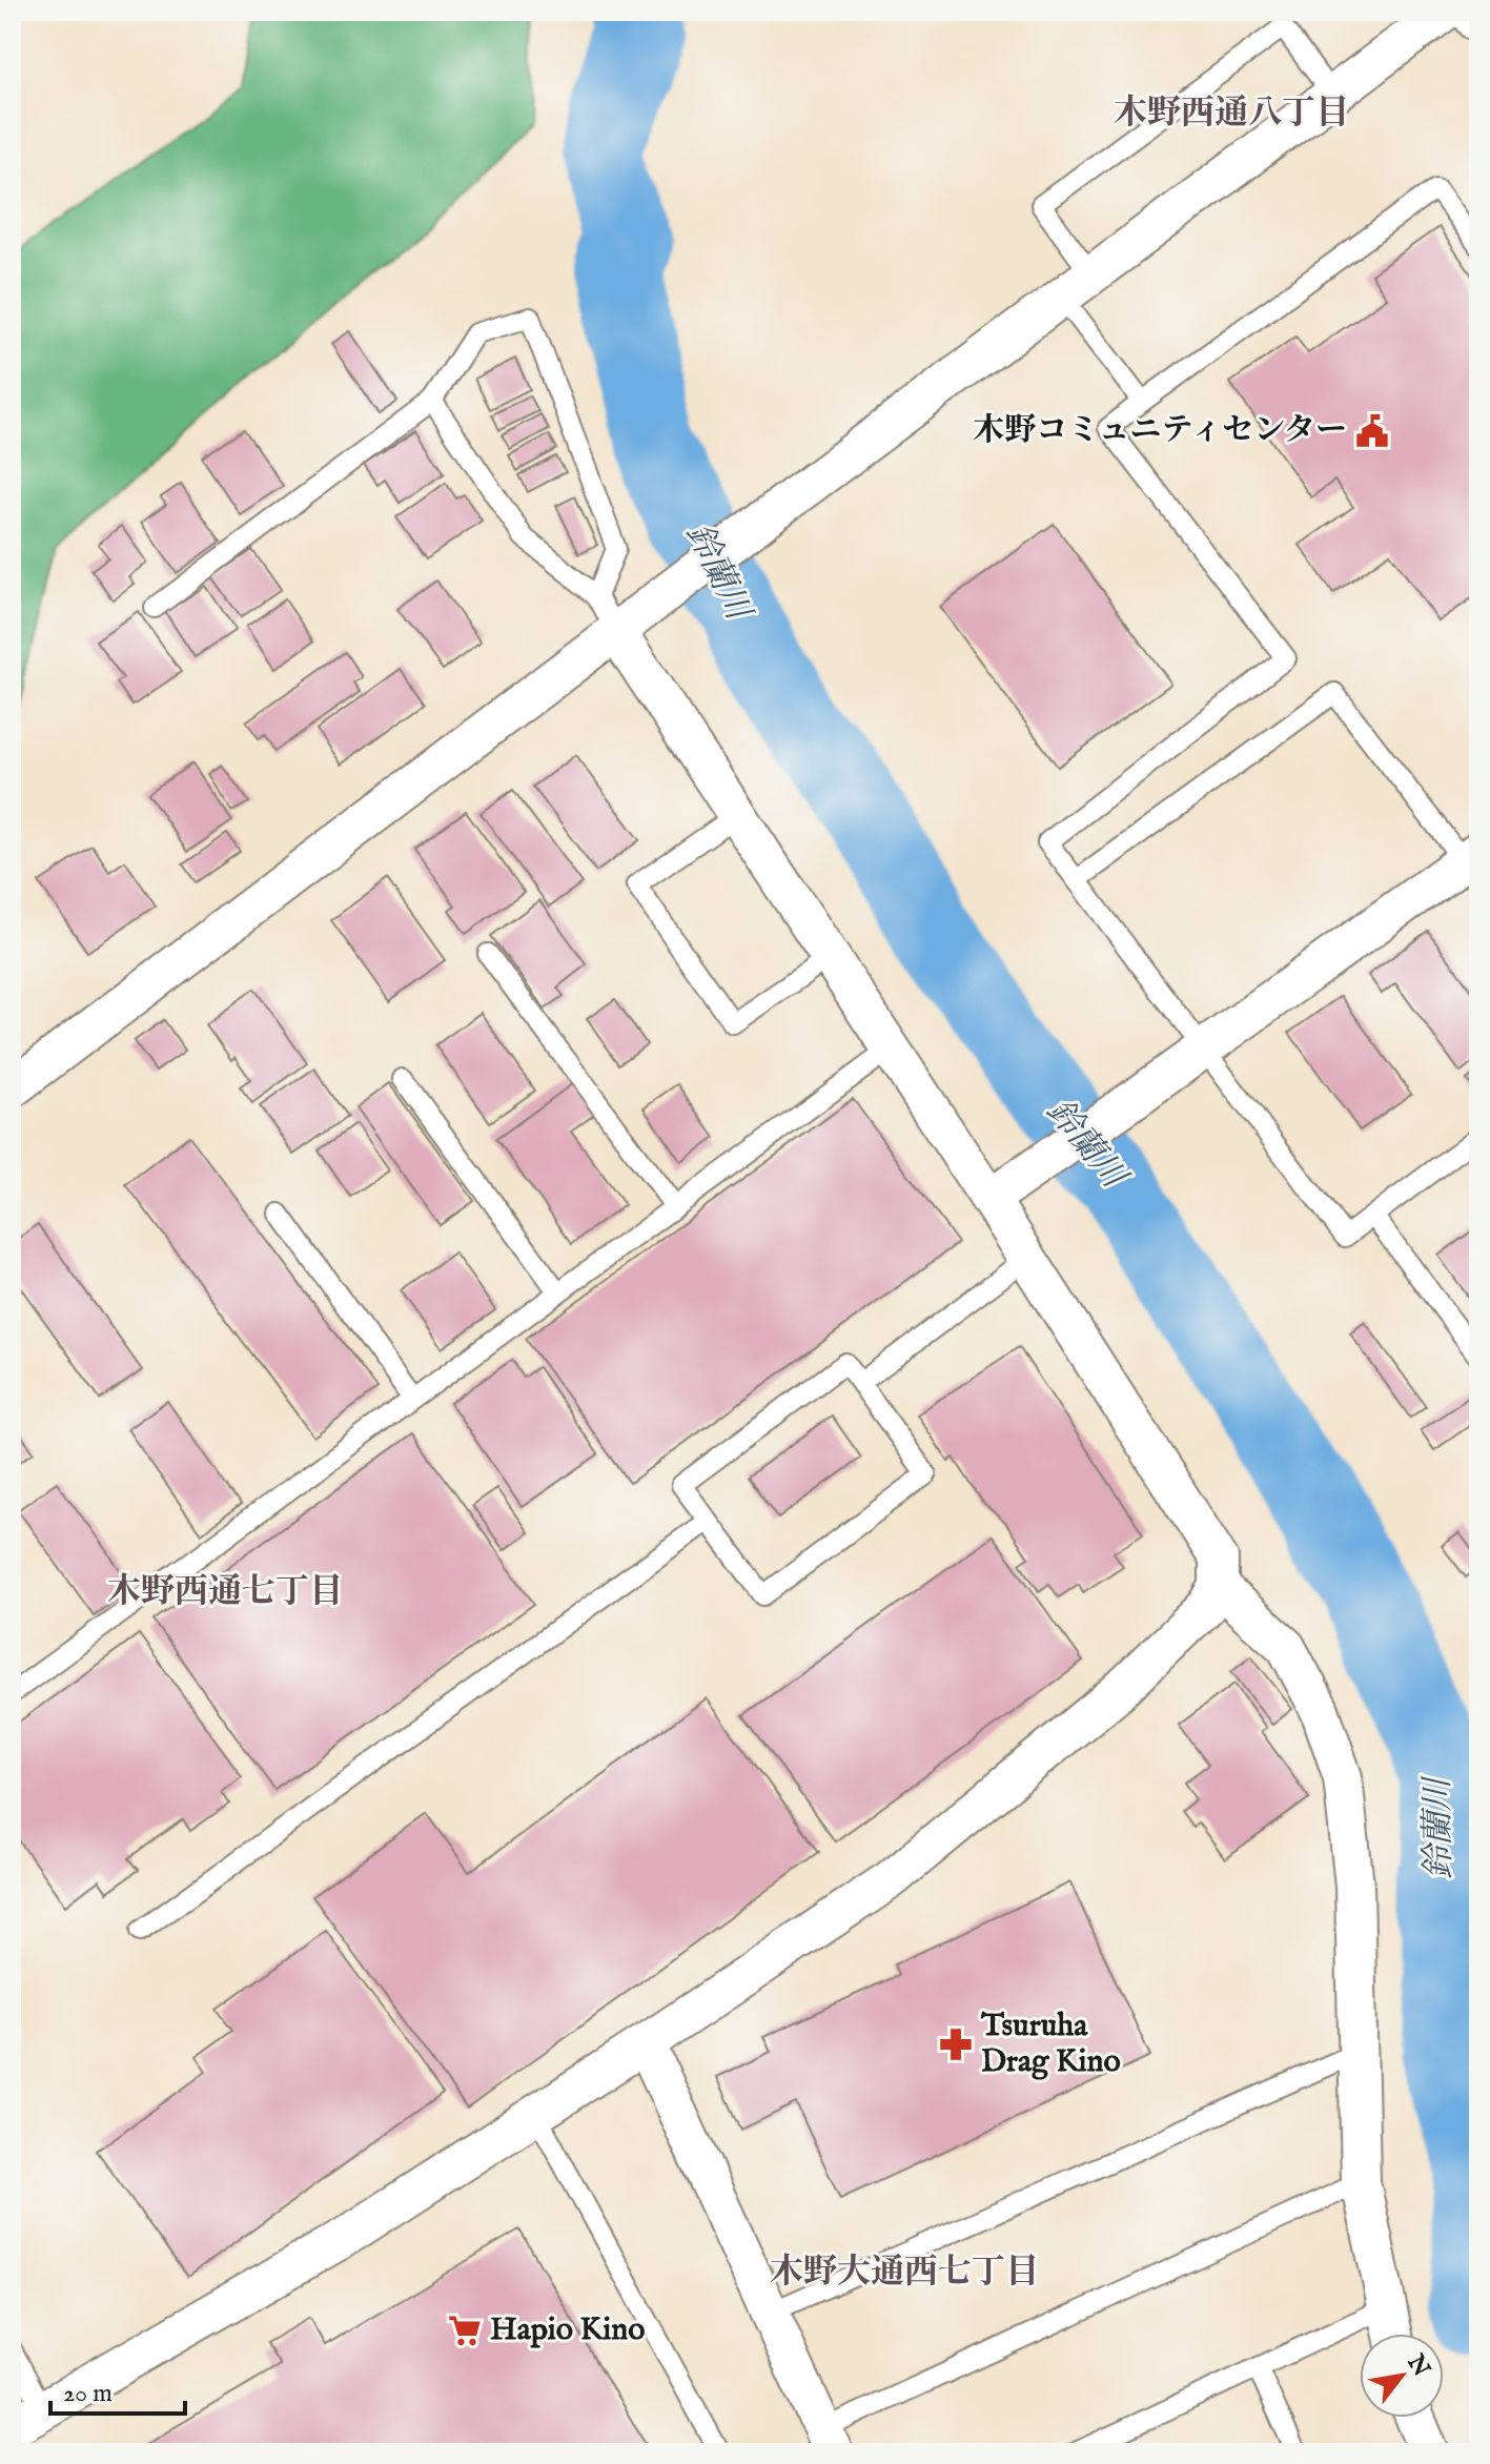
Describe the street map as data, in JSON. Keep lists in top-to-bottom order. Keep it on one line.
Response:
{"districts":["木野西通八丁目","木野西通七丁目","木野大通西七丁目"],"water":["鈴蘭川"],"places":{"public building":["木野コミュニティセンター"],"pharmacy":["Tsuruha Drag Kino"],"supermarket":["Hapio Kino"]},"scale_bar":"20 m","north":"top right"}
